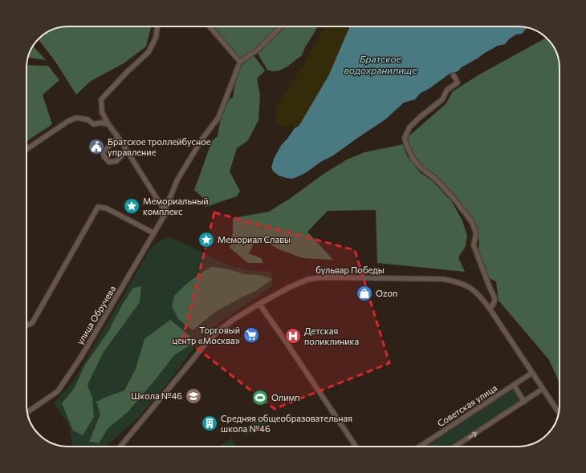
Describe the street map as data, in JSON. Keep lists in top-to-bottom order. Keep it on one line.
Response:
{"streets":{"street":["бульвар Победы","улица Обручева","Советская улица"]},"crossings":[["бульвар Победы","Советская улица"]],"water":["Братское водохранилище"],"places":{"public building":["Братское троллейбусное управление"],"place":["Мемориальный комплекс","Мемориал Славы"],"shop":["Ozon"],"supermarket":["Торговый центр «Москва»"],"hospital":["Детская поликлиника"],"school or university":["Школа №46"],"sports":["Олимп"],"building":["Средняя общеобразовательная школа №46"]}}
